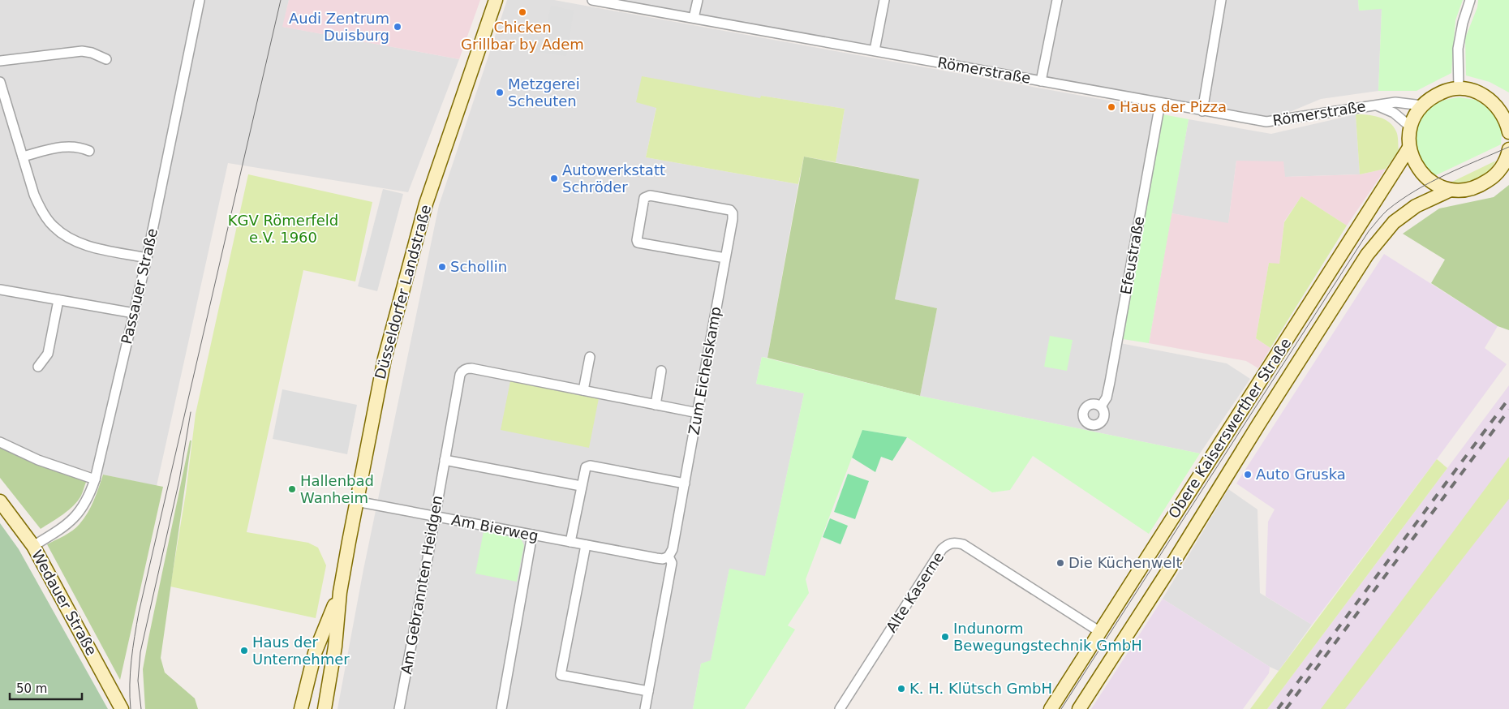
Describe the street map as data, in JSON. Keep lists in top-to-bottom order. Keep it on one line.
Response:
{"streets":{"street":["Römerstraße","Efeustraße","Passauer Straße","Düsseldorfer Landstraße","Zum Eichelskamp","Obere Kaiserswerther Straße","Am Bierweg","Am Gebrannten Heidgen","Alte Kaserne","Wedauer Straße"]},"crossings":[["Römerstraße","Efeustraße"],["Passauer Straße","Wedauer Straße"],["Düsseldorfer Landstraße","Am Bierweg"],["Zum Eichelskamp","Am Bierweg"],["Zum Eichelskamp","Am Gebrannten Heidgen"],["Obere Kaiserswerther Straße","Alte Kaserne"],["Am Bierweg","Am Gebrannten Heidgen"]],"parks":["KGV Römerfeld e.V. 1960"],"places":["Chicken Grillbar by Adem","Audi Zentrum Duisburg","Metzgerei Scheuten","Haus der Pizza","Autowerkstatt Schröder","Schollin","Auto Gruska","Hallenbad Wanheim","Die Küchenwelt","Indunorm Bewegungstechnik GmbH","Haus der Unternehmer","K. H. Klütsch GmbH"],"scale_bar":"50 m"}
